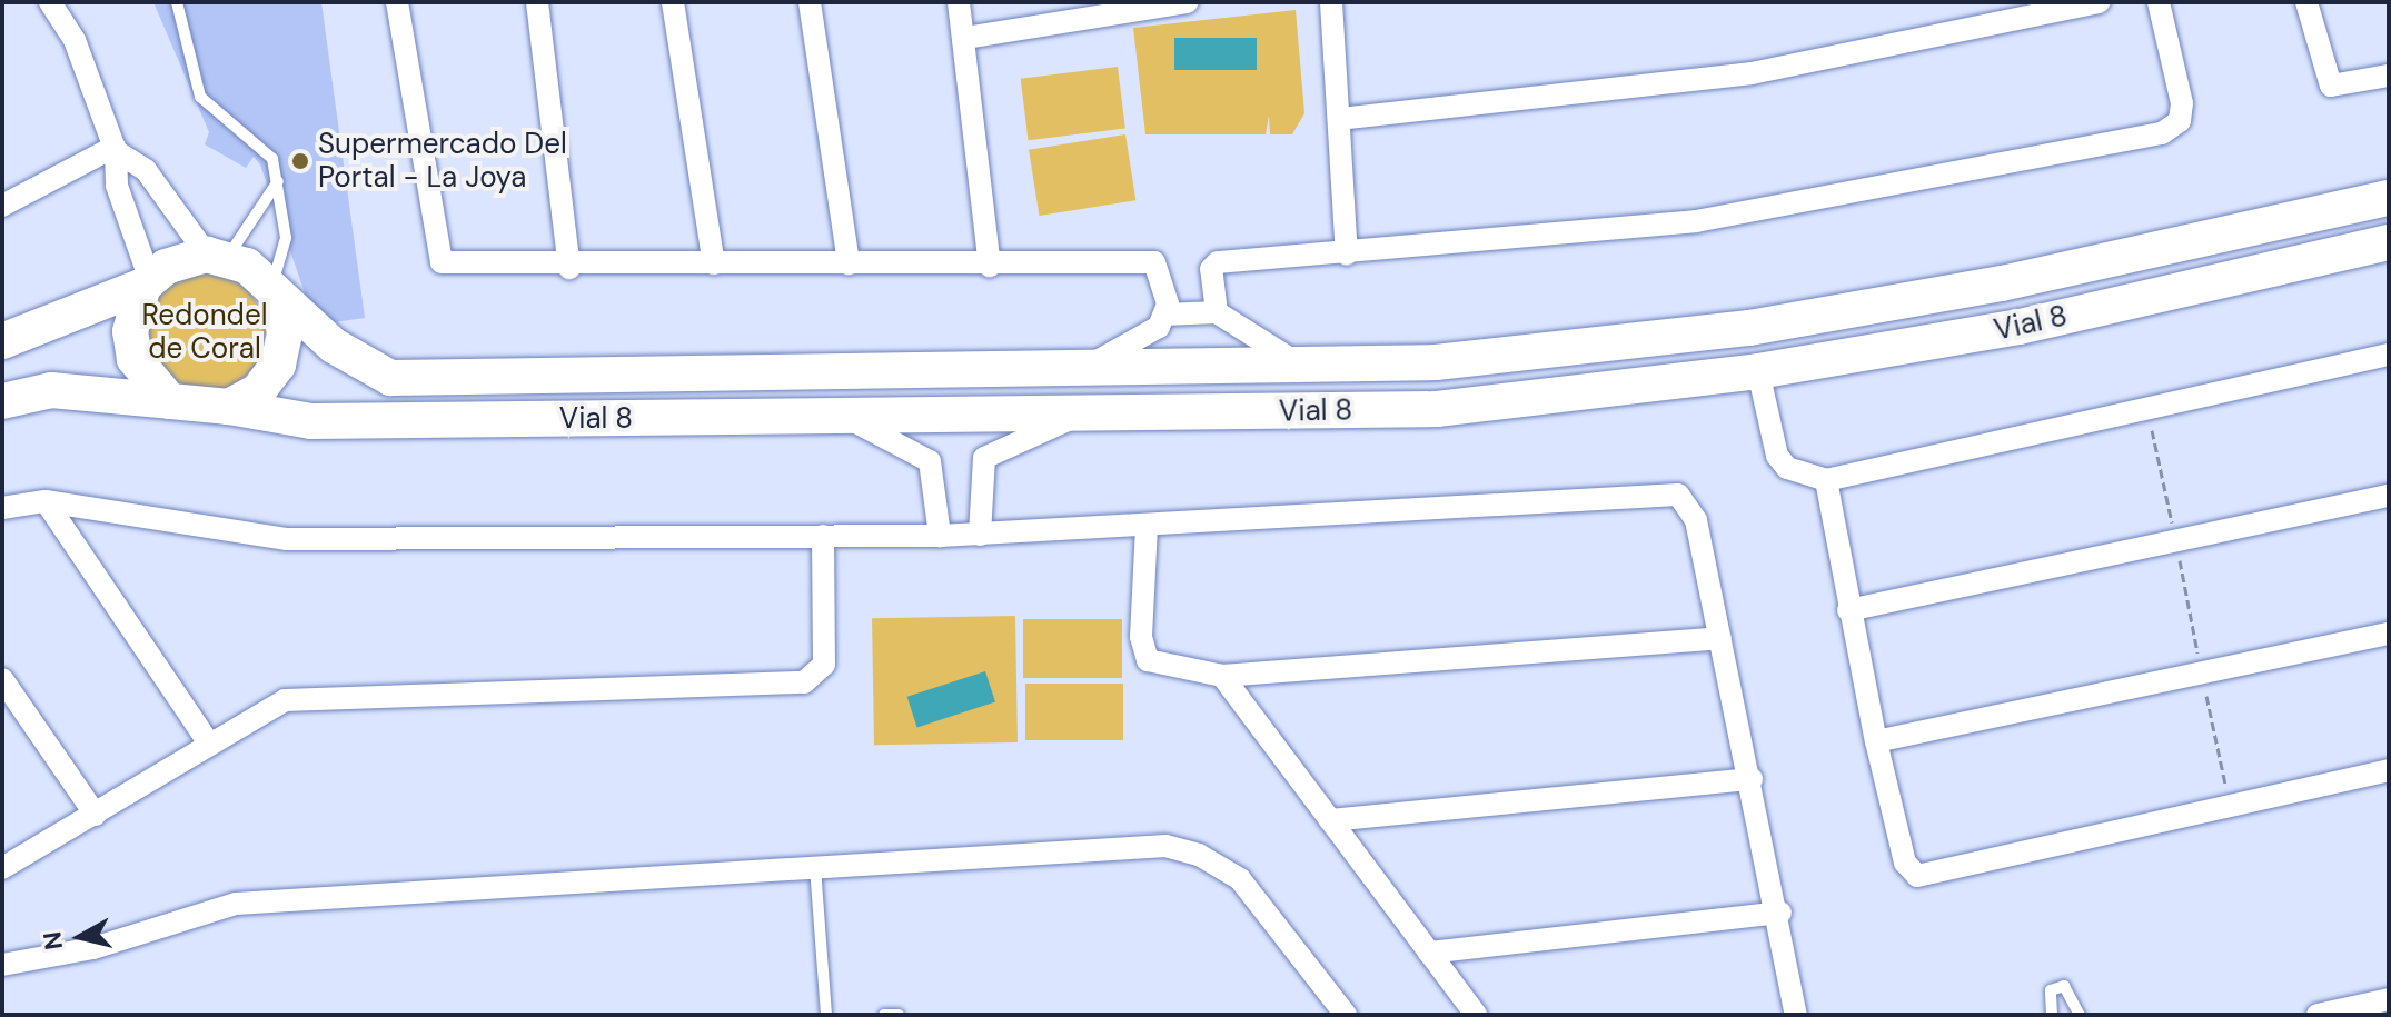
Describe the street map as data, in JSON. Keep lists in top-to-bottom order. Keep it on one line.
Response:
{"streets":{"main road":["Vial 8"]},"parks":["Redondel de Coral"],"places":["Supermercado Del Portal - La Joya"],"north":"left"}
